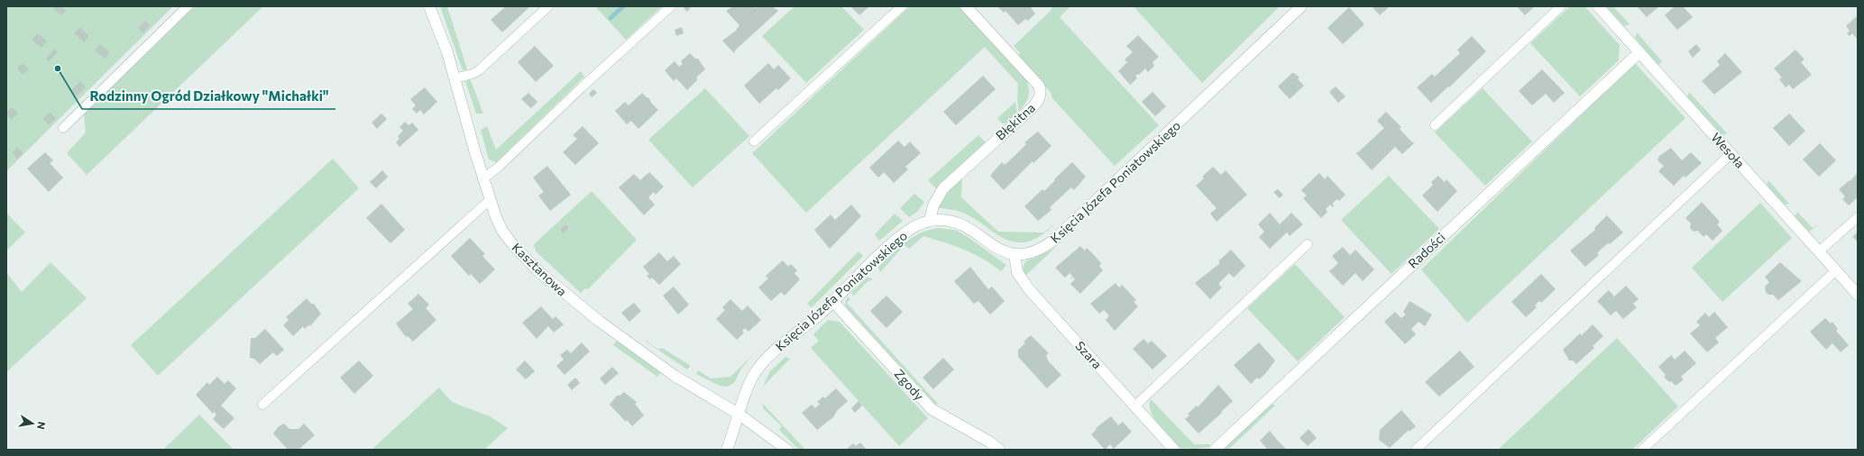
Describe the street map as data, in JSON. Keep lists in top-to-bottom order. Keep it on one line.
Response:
{"streets":{"street":["Błękitna","Wesoła","Księcia Józefa Poniatowskiego","Radości","Kasztanowa","Szara","Zgody"]},"crossings":[["Błękitna","Księcia Józefa Poniatowskiego"],["Wesoła","Radości"],["Księcia Józefa Poniatowskiego","Kasztanowa"],["Księcia Józefa Poniatowskiego","Szara"],["Księcia Józefa Poniatowskiego","Zgody"]],"places":["Rodzinny Ogród Działkowy \"Michałki\""],"north":"right"}
